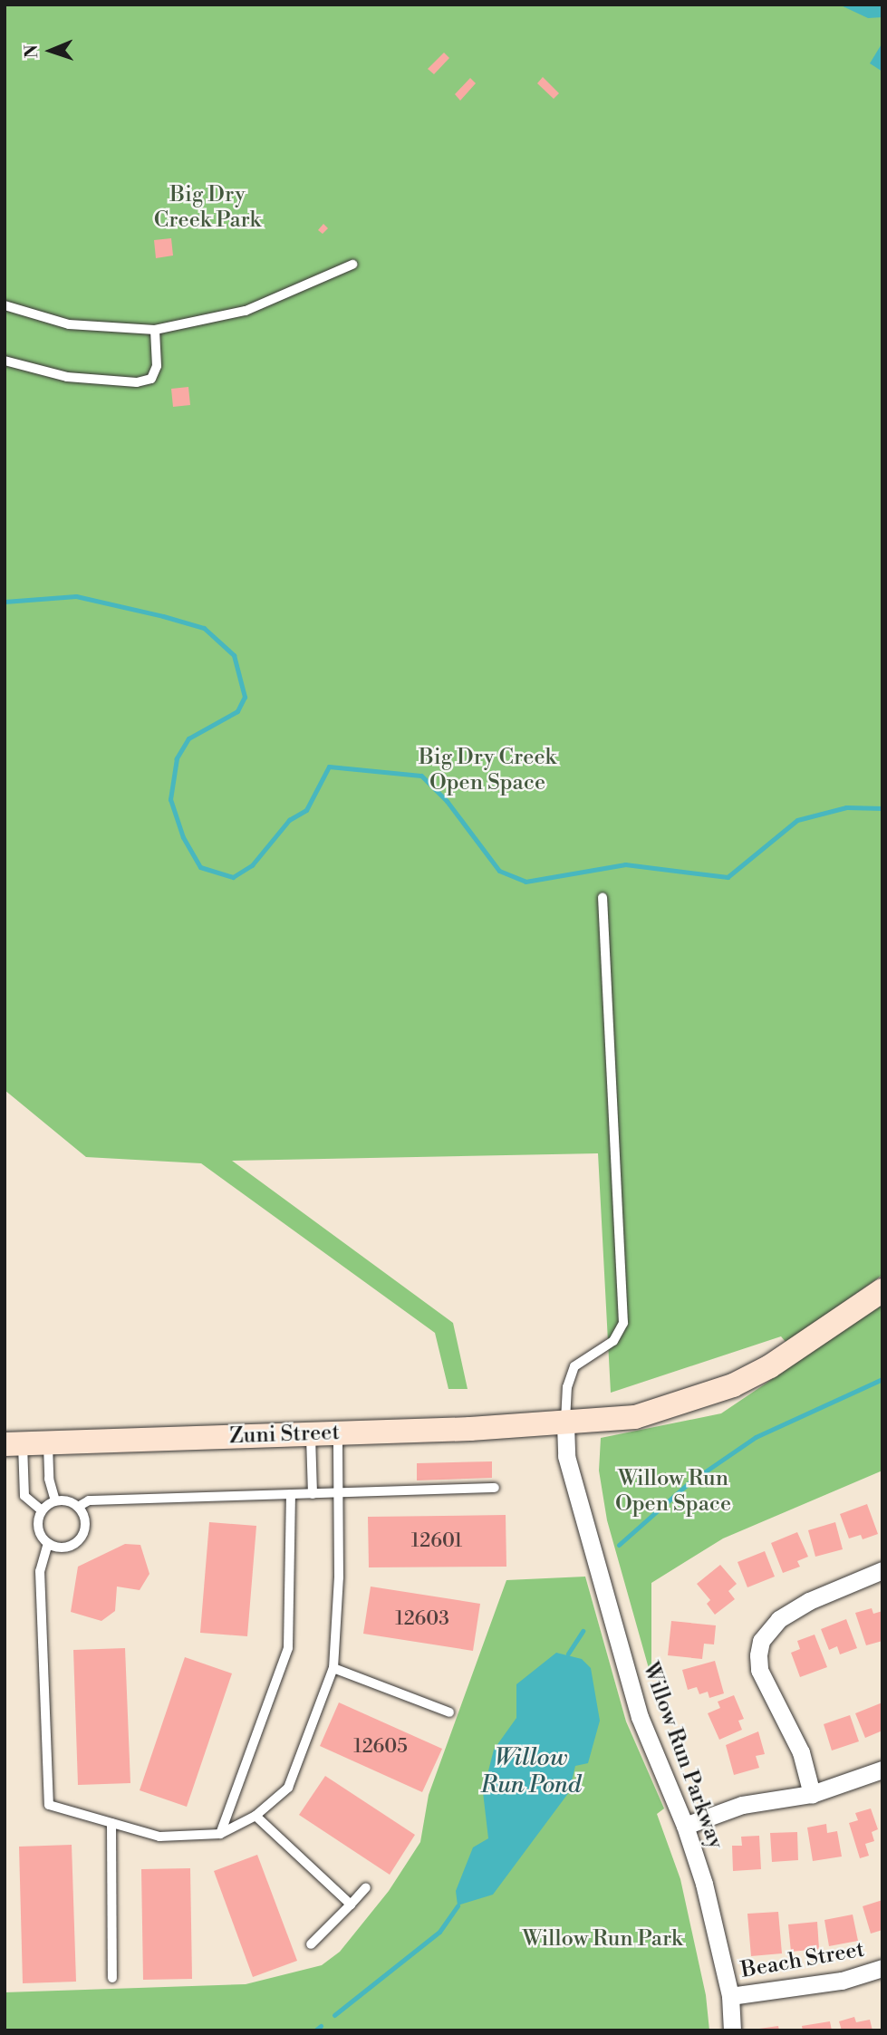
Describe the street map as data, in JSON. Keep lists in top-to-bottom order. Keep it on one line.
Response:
{"streets":{"main road":["Zuni Street"],"street":["Willow Run Parkway","Beach Street"]},"crossings":[["Zuni Street","Willow Run Parkway"],["Willow Run Parkway","Beach Street"]],"water":["Willow Run Pond"],"parks":["Big Dry Creek Park","Big Dry Creek Open Space","Willow Run Open Space","Willow Run Park"],"house_numbers":["12601","12603","12605"],"north":"left"}
